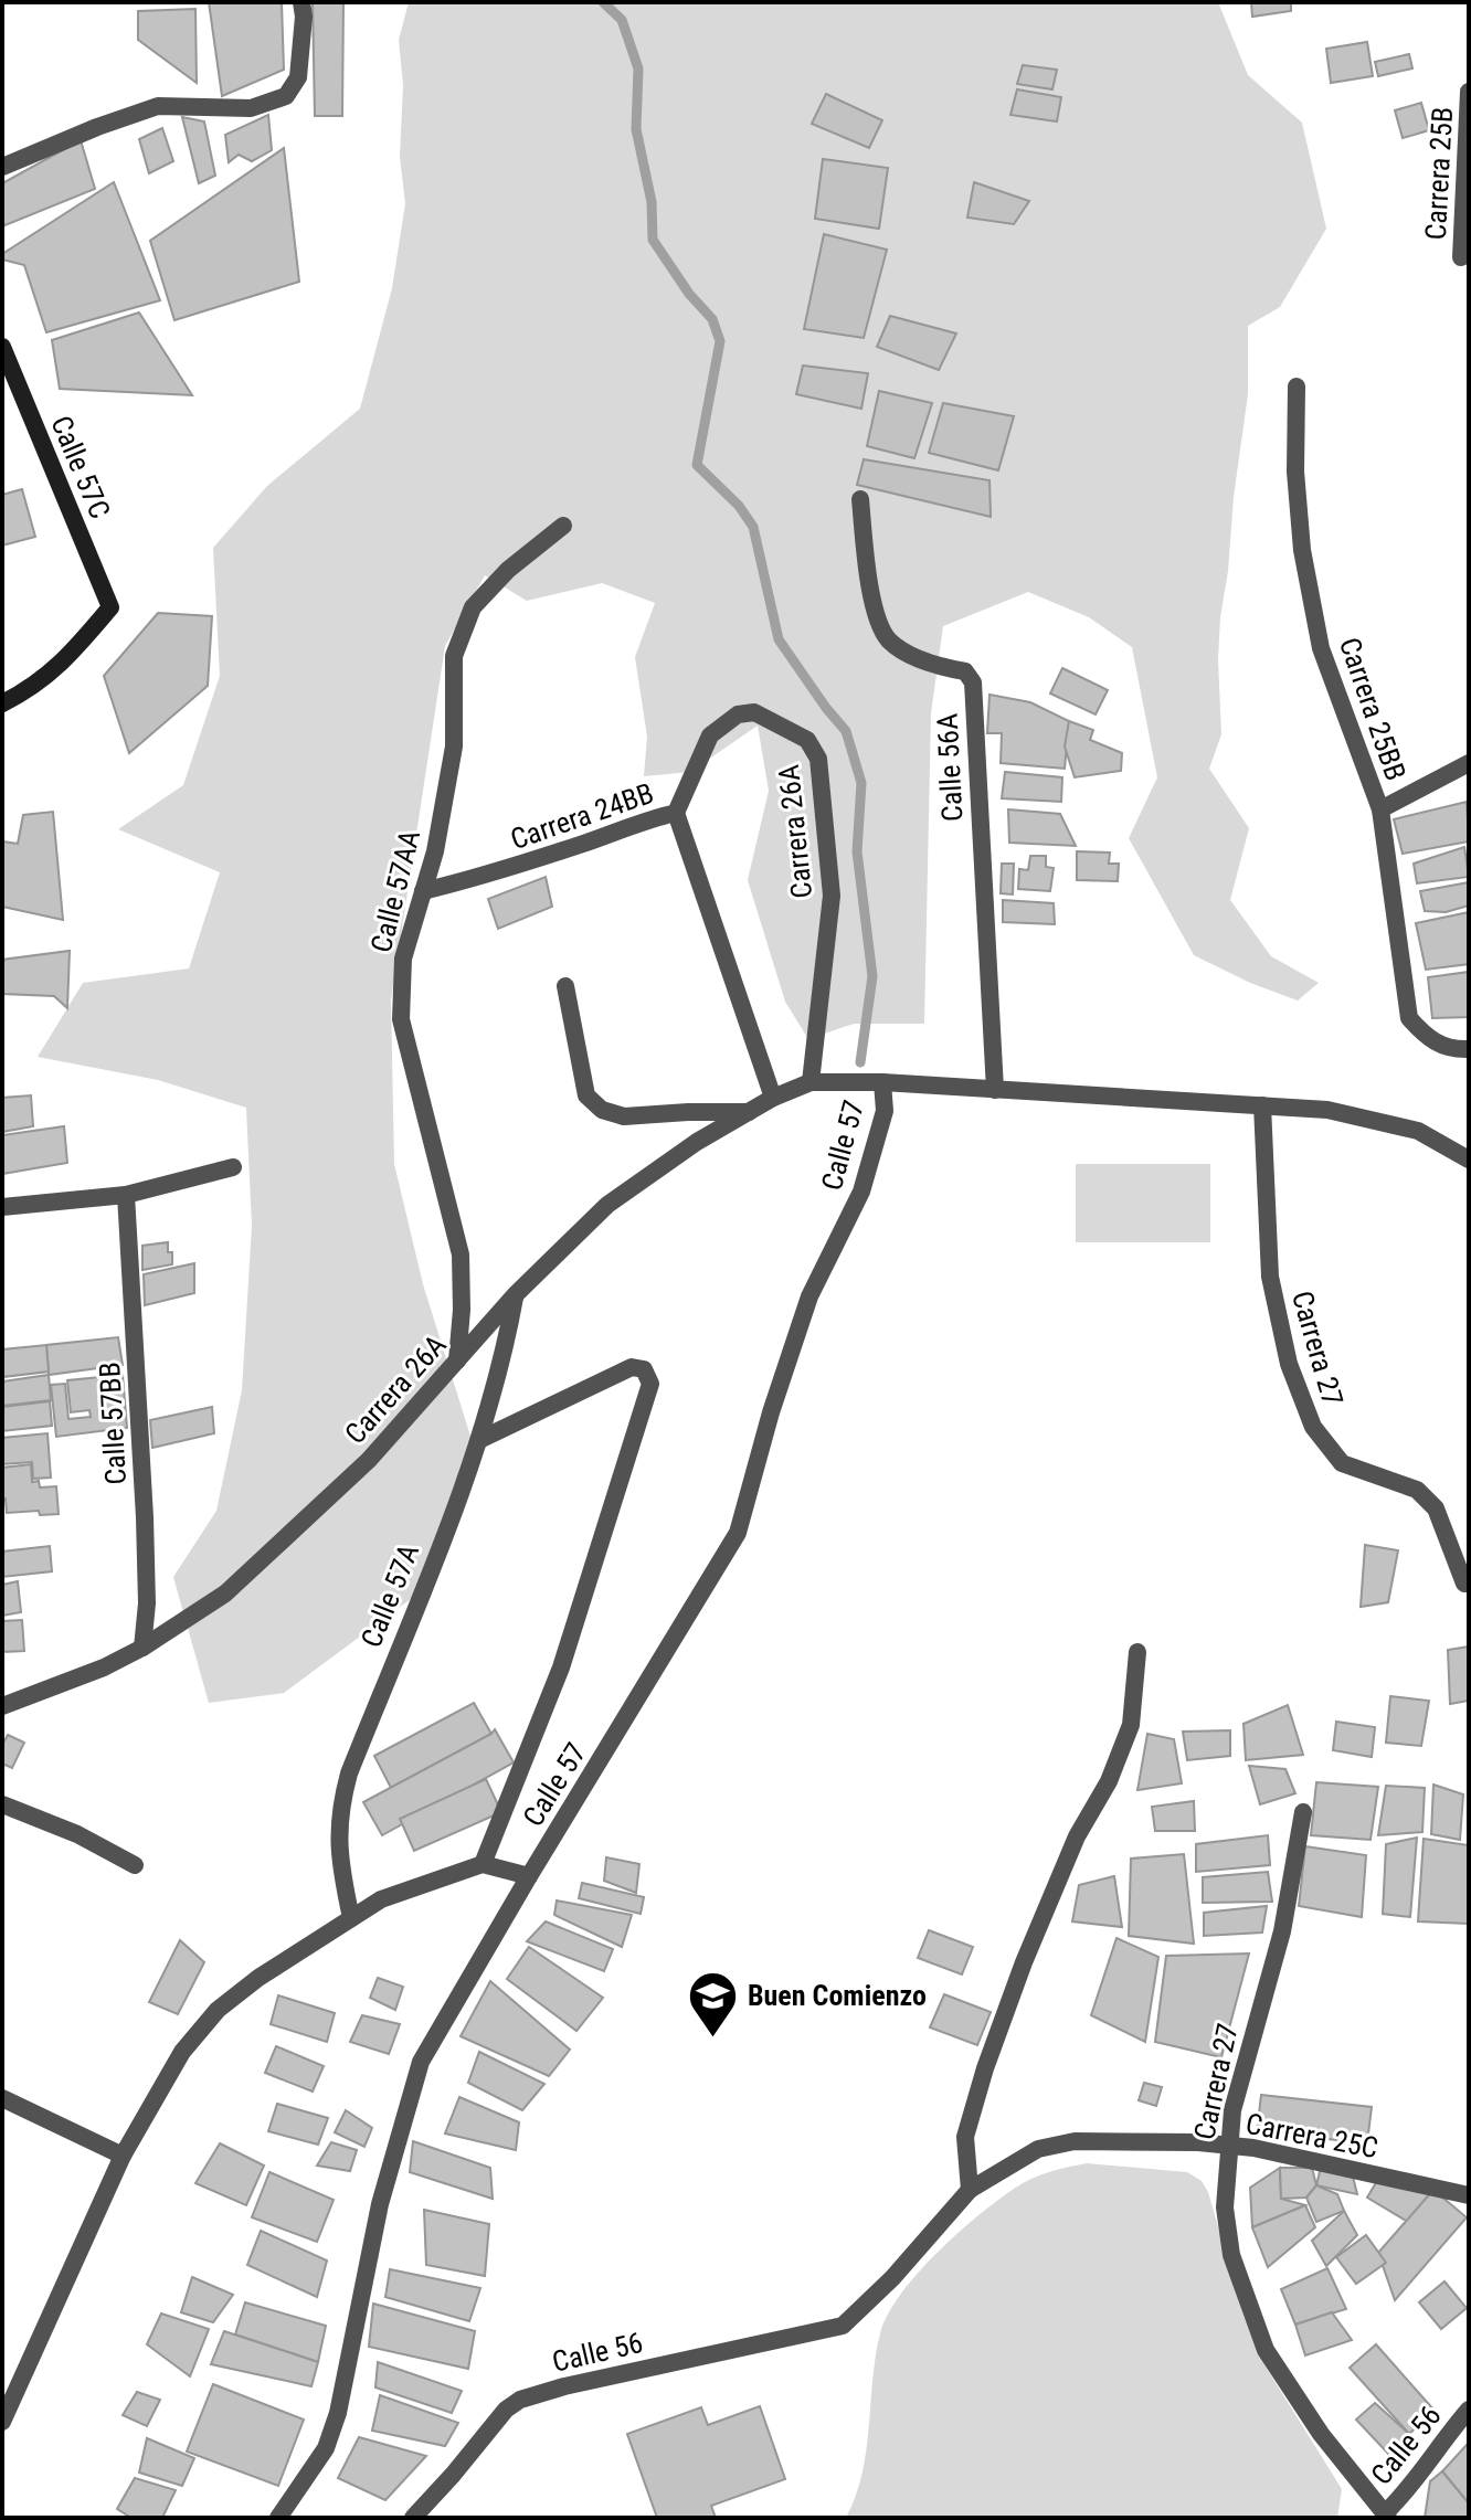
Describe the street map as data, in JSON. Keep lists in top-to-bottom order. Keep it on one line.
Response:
{"streets":{"street":["Carrera 25B","Calle 57C","Carrera 25BB","Calle 56A","Carrera 24BB","Carrera 26A","Calle 57AA","Calle 57","Carrera 27","Calle 57BB","Calle 57A","Carrera 25C","Calle 56"]},"crossings":[["Carrera 24BB","Carrera 26A"],["Carrera 24BB","Calle 57AA"],["Carrera 26A","Calle 57AA"],["Carrera 26A","Calle 57"],["Carrera 26A","Calle 57BB"],["Carrera 26A","Calle 57A"],["Calle 57","Calle 57A"],["Carrera 27","Carrera 25C"],["Carrera 27","Calle 56"],["Carrera 25C","Calle 56"]],"places":{"school or university":["Buen Comienzo"]}}
